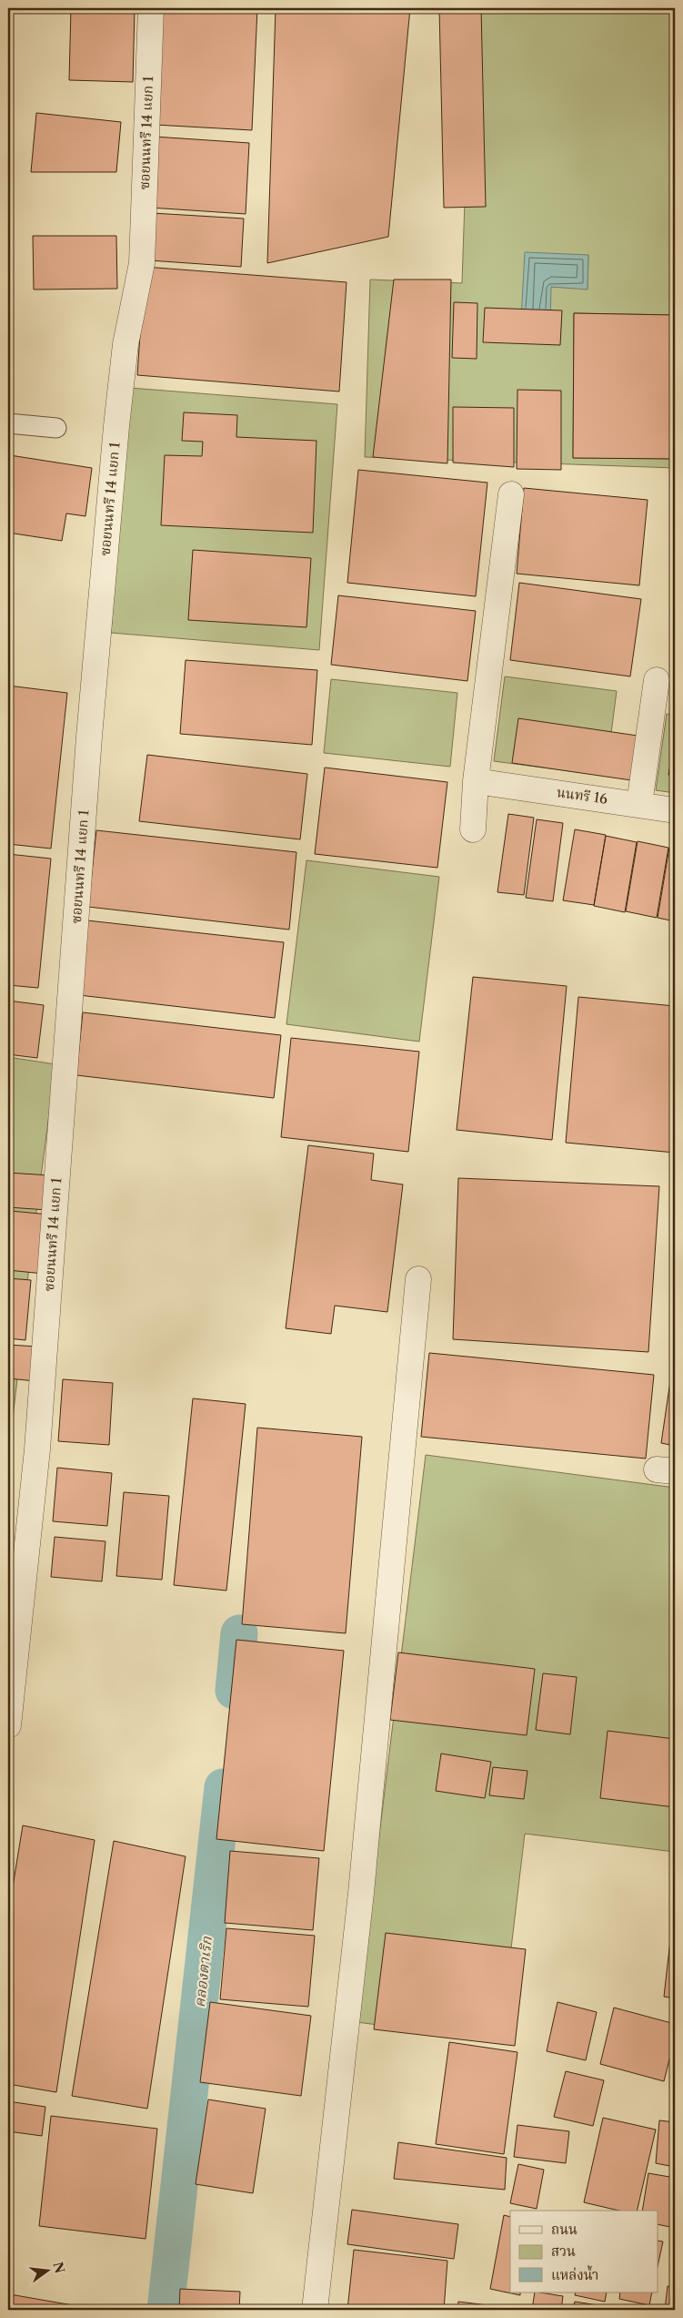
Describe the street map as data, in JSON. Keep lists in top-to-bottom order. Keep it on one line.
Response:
{"streets":{"street":["ซอยนนทรี 14 แยก 1","นนทรี 16"]},"water":["คลองตาเริก"],"legend":["ถนน","สวน","แหล่งน้ำ"],"north":"right"}
